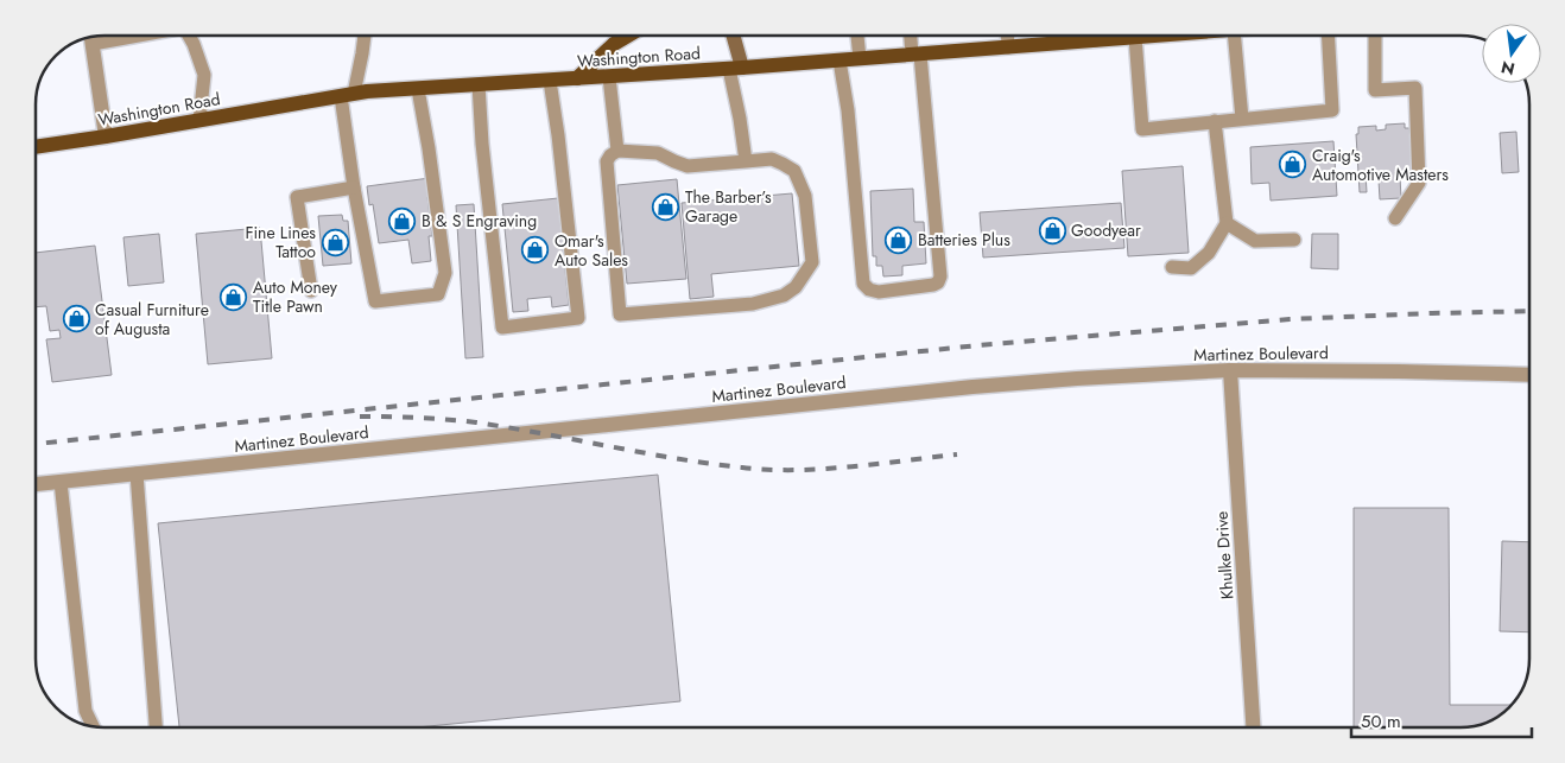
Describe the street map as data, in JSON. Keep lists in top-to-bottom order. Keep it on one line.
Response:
{"streets":{"main road":["Washington Road"],"street":["Martinez Boulevard","Khulke Drive"]},"crossings":[["Martinez Boulevard","Khulke Drive"]],"places":{"shop":["Craig's Automotive Masters","The Barber’s Garage","B & S Engraving","Goodyear","Batteries Plus","Fine Lines Tattoo","Omar's Auto Sales","Auto Money Title Pawn","Casual Furniture of Augusta"]},"scale_bar":"50 m","north":"bottom"}
